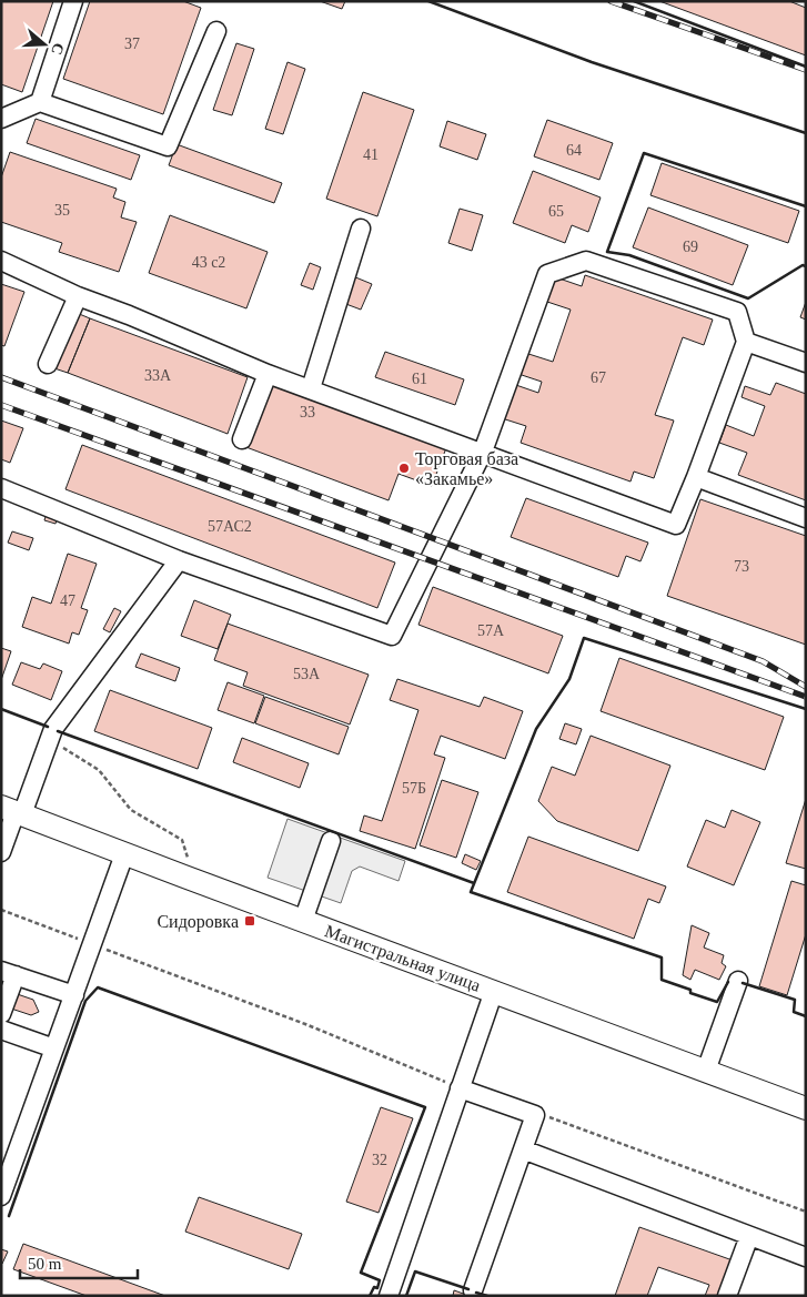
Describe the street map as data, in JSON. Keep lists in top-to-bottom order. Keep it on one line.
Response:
{"streets":{"main road":["Магистральная улица"]},"places":{"other":["Торговая база «Закамье»"],"transit":["Сидоровка"]},"house_numbers":["37","64","41","35","65","69","43 с2","33А","67","61","33","57АС2","73","47","57А","53А","57Б","32"],"scale_bar":"50 m","north":"right"}
